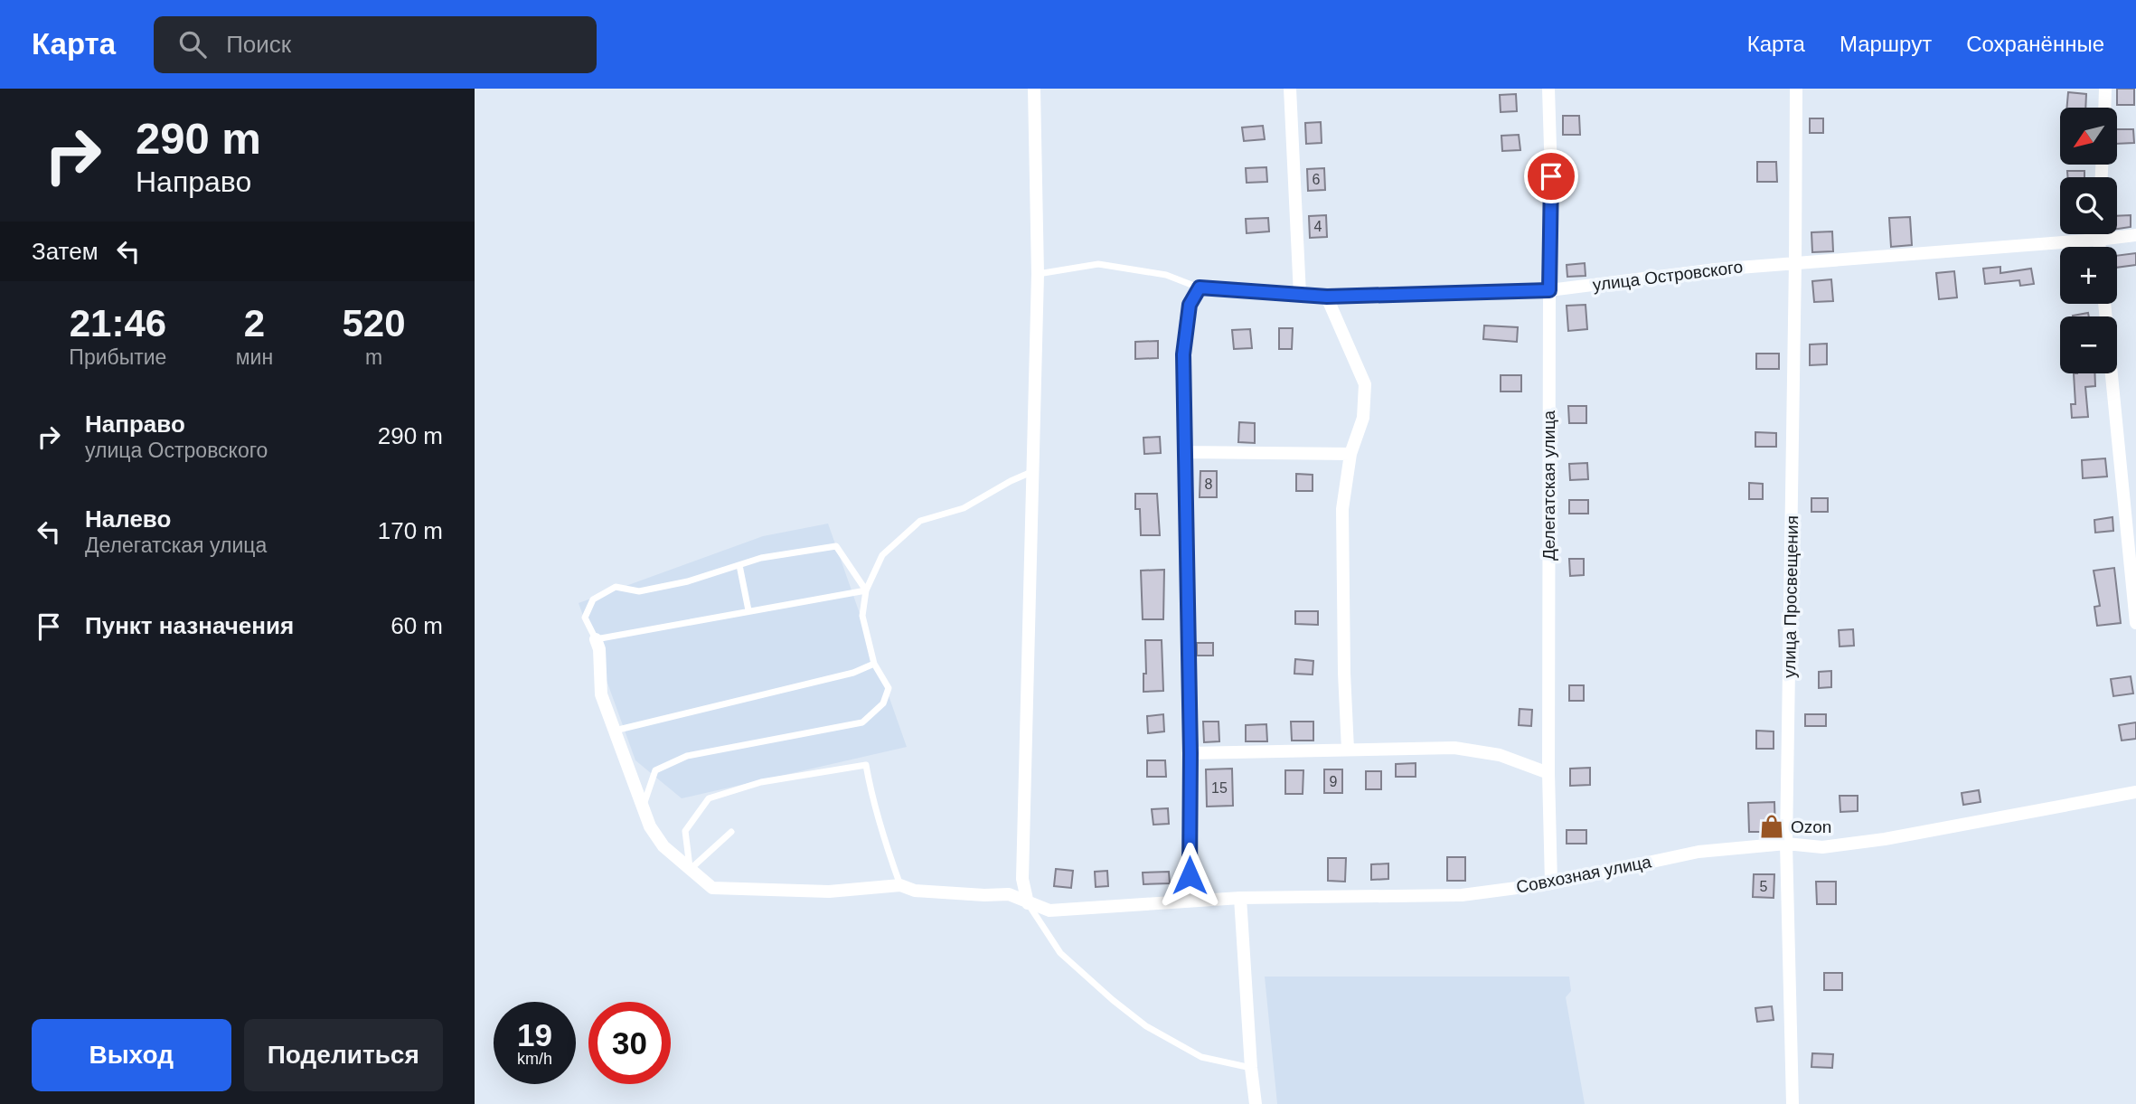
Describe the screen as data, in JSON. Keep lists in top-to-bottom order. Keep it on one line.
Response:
{"streets":{"street":["улица Островского","Делегатская улица","улица Просвещения","Совхозная улица"]},"crossings":[["улица Островского","Делегатская улица"],["улица Островского","улица Просвещения"],["Делегатская улица","Совхозная улица"],["улица Просвещения","Совхозная улица"]],"places":{"shop":["Ozon"]},"house_numbers":["6","4","8","9","15","5"],"north":"bottom left","page":{"header":"Карта","search":"Поиск","nav":["Карта","Маршрут","Сохранённые"],"turn":["290 m","Направо"],"map_buttons":["+","−"],"then":"Затем","eta":["21:46","Прибытие","2","мин","520","m"],"list":[{"name":"Направо","note":"улица Островского","value":"290 m"},{"name":"Налево","note":"Делегатская улица","value":"170 m"},{"name":"Пункт назначения","value":"60 m"}],"speed":"19 km/h","limit":"30","buttons":["Выход","Поделиться"]}}
